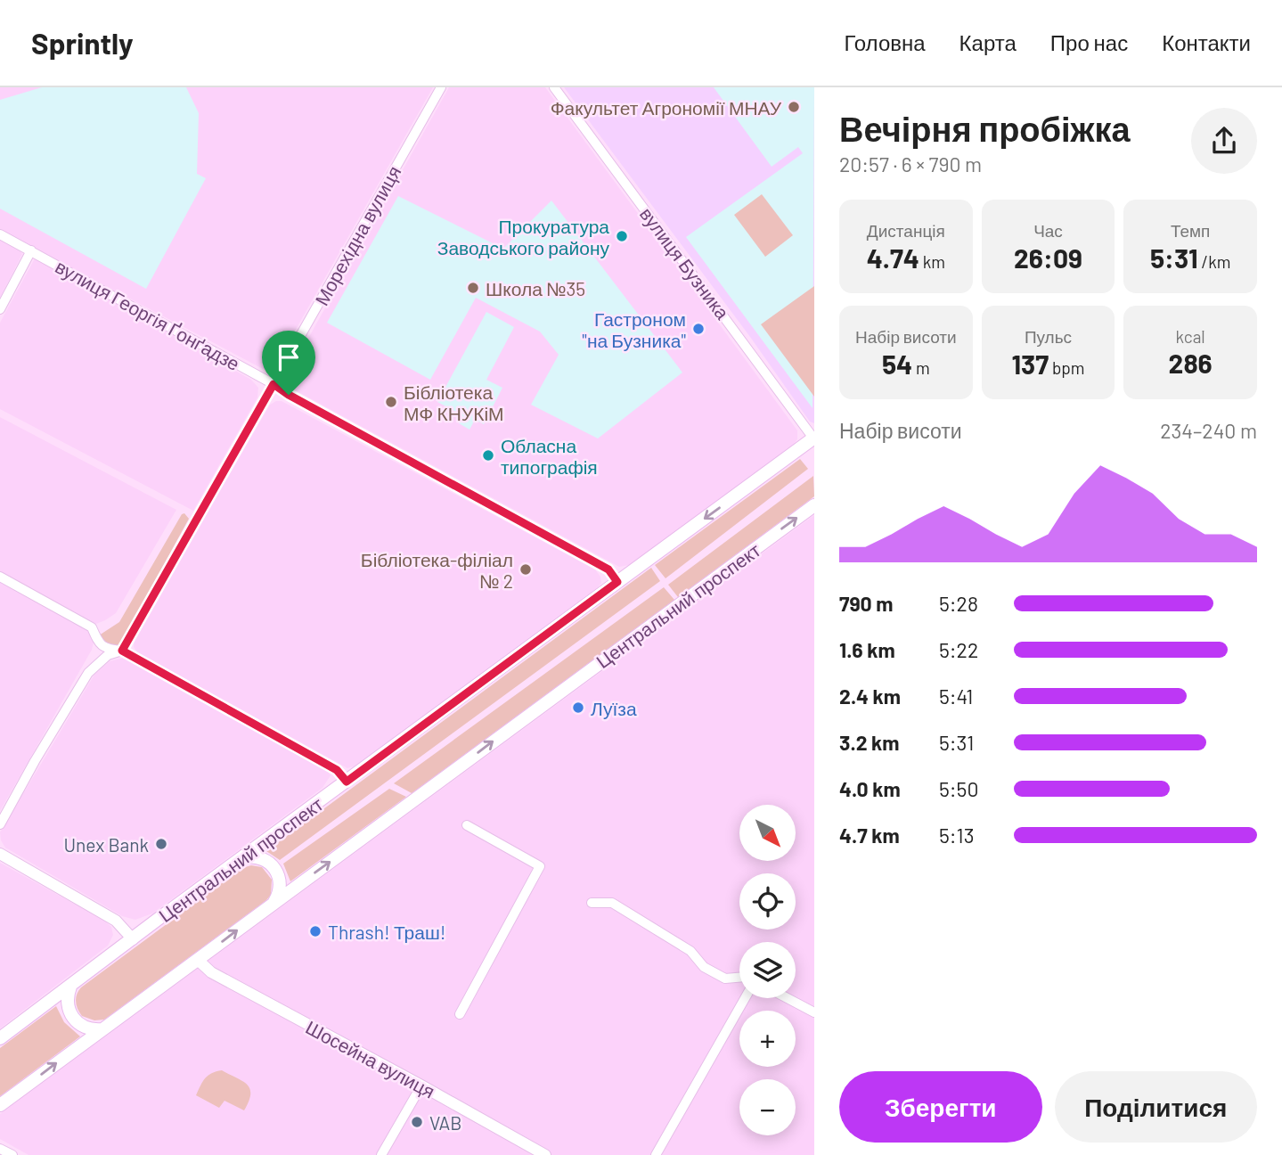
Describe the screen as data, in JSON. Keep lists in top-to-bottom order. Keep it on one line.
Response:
{"streets":{"main road":["Центральний проспект"],"street":["Морехідна вулиця","вулиця Бузника","вулиця Георгія Ґонґадзе","Шосейна вулиця"]},"crossings":[["Морехідна вулиця","вулиця Георгія Ґонґадзе"],["вулиця Бузника","Центральний проспект"],["вулиця Георгія Ґонґадзе","Центральний проспект"],["Центральний проспект","Шосейна вулиця"]],"places":["Факультет Агрономії МНАУ","Прокуратура Заводського району","Школа №35","Гастроном \"на Бузника\"","Бібліотека МФ КНУКіМ","Обласна типографія","Бібліотека-філіал № 2","Луїза","Unex Bank","Thrash! Траш!","VAB"],"north":"bottom right","page":{"header":"Sprintly","nav":["Головна","Карта","Про нас","Контакти"],"heading":["Вечірня пробіжка","20:57 · 6 × 790 m"],"stats":[["Дистанція","4.74 km"],["Час","26:09"],["Темп","5:31 /km"],["Набір висоти","54 m"],["Пульс","137 bpm"],["kcal","286"]],"chart":["Набір висоти","234–240 m"],"list":[{"name":"790 m","note":"5:28"},{"name":"1.6 km","note":"5:22"},{"name":"2.4 km","note":"5:41"},{"name":"3.2 km","note":"5:31"},{"name":"4.0 km","note":"5:50"},{"name":"4.7 km","note":"5:13"}],"map_buttons":["+","−"],"buttons":["Зберегти","Поділитися"]}}
